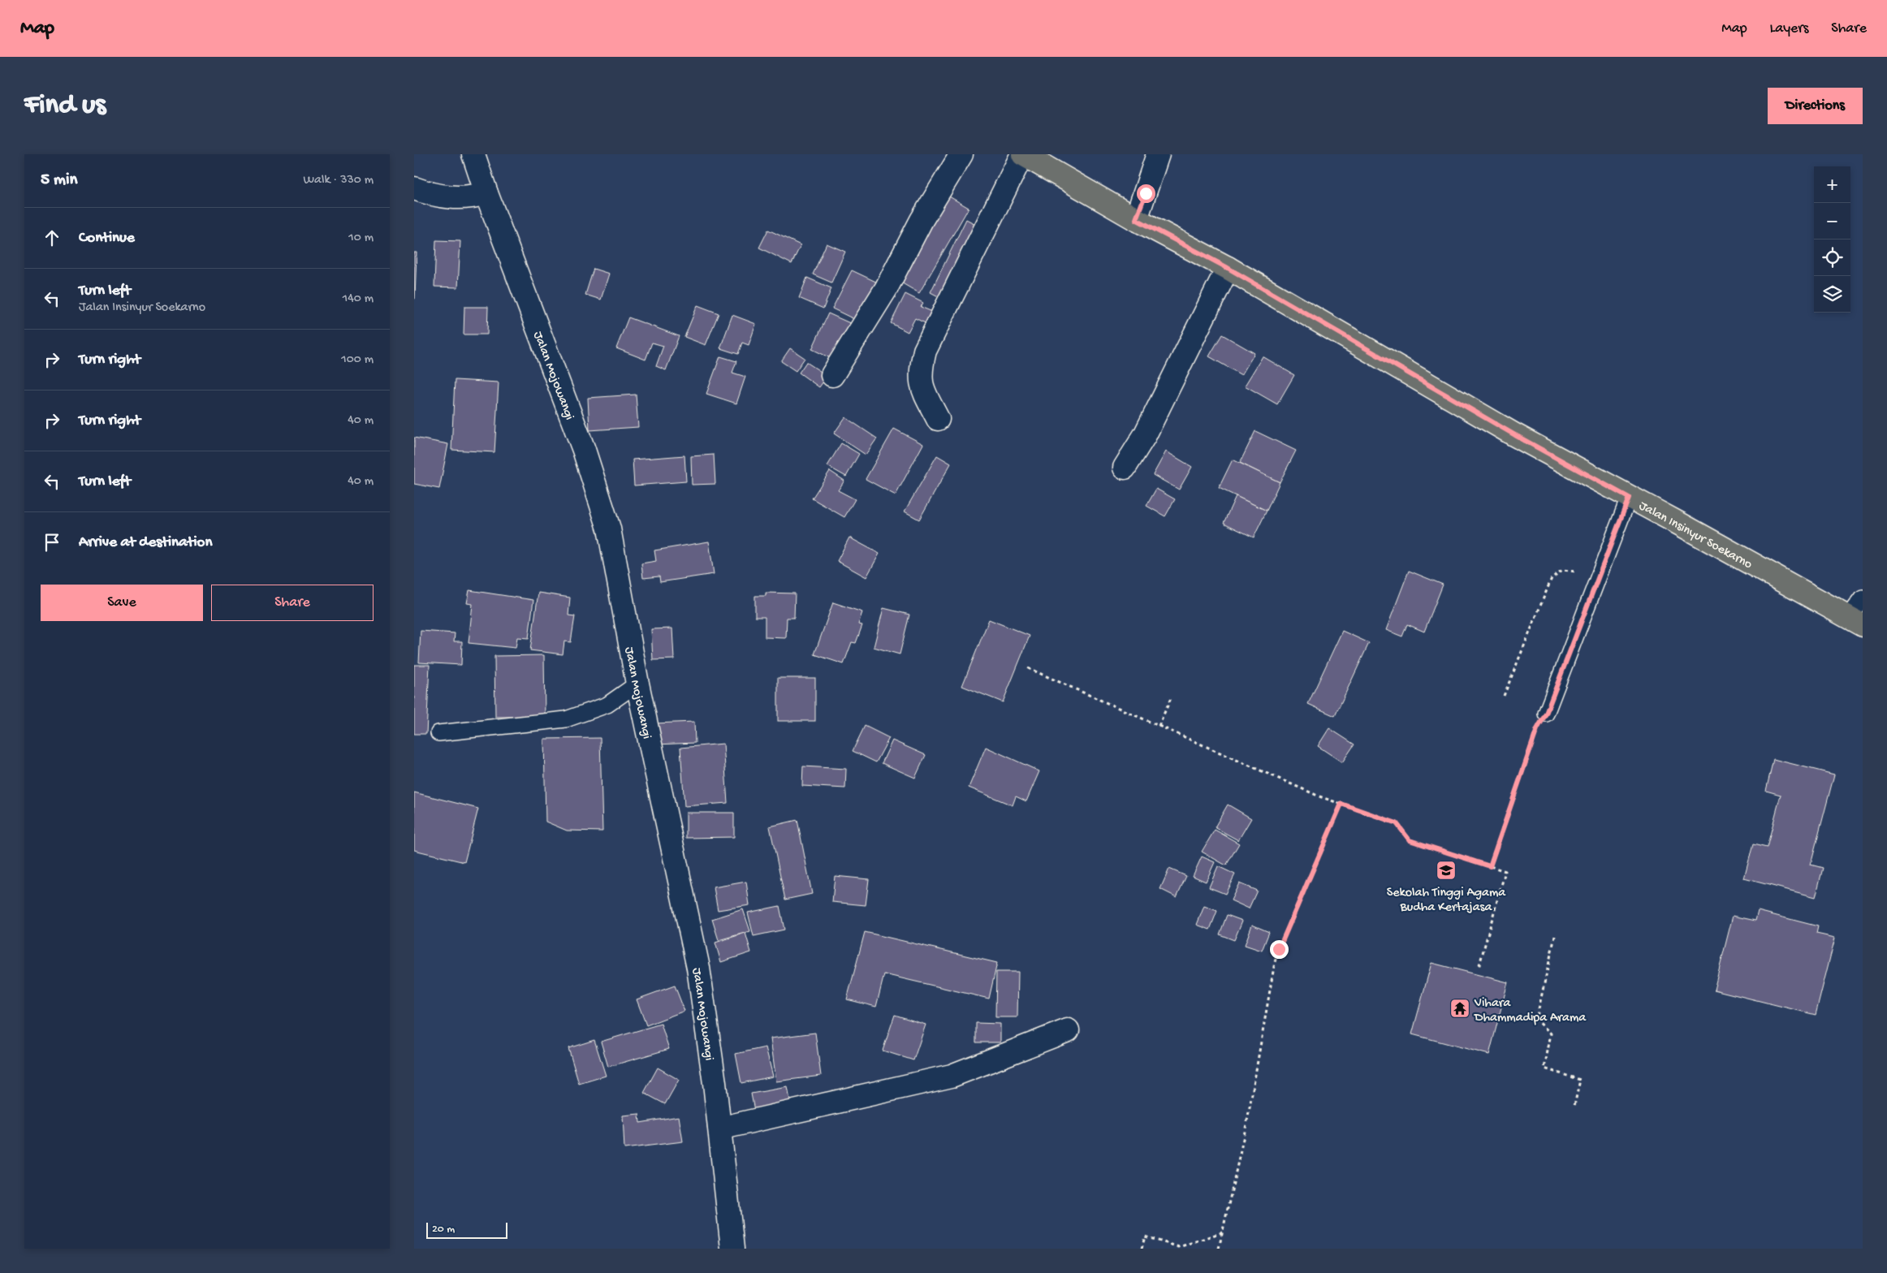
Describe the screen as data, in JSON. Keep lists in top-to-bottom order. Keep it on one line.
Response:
{"streets":{"main road":["Jalan Insinyur Soekarno"],"street":["Jalan Mojowangi"]},"places":{"school or university":["Sekolah Tinggi Agama Budha Kertajasa"],"temple":["Vihara Dhammadipa Arama"]},"scale_bar":"20 m","page":{"header":"Map","nav":["Map","Layers","Share"],"buttons":["Directions",["Save","Share"]],"title":"Find us","heading":["5 min","Walk · 330 m"],"map_buttons":["+","−"],"list":[["Continue","10 m"],["Turn left","Jalan Insinyur Soekarno","140 m"],["Turn right","100 m"],["Turn right","40 m"],["Turn left","40 m"],"Arrive at destination"],"scale":"20 m"}}
